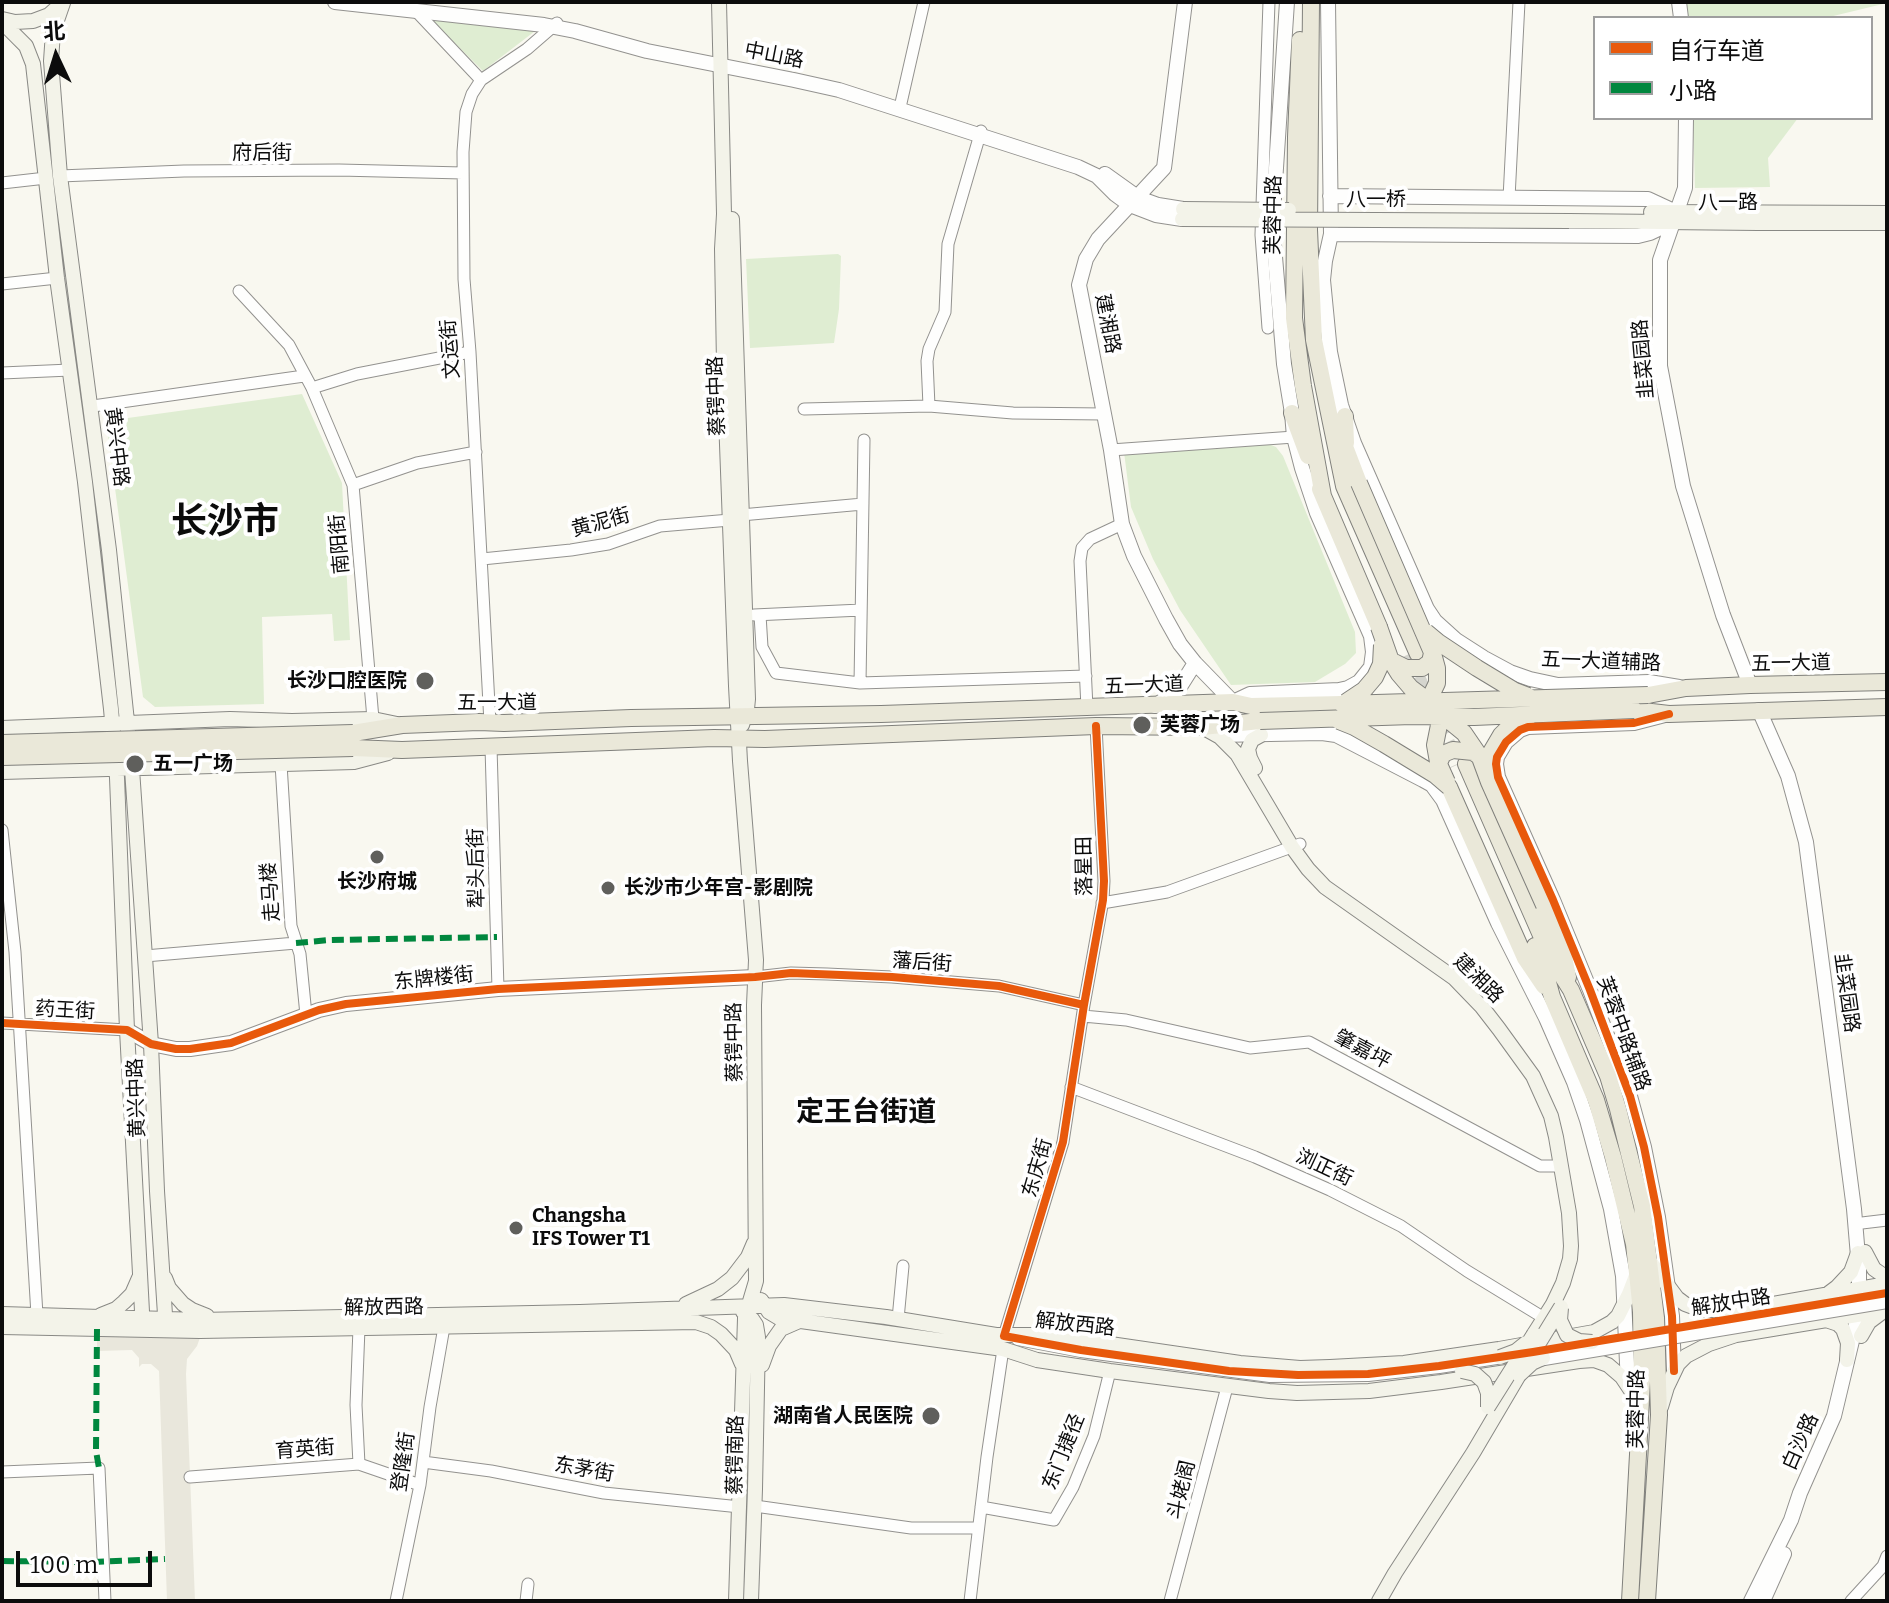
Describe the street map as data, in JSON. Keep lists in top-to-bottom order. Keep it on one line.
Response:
{"streets":{"main road":["八一桥","八一路","芙蓉中路","建湘路","蔡锷中路","黄兴中路","五一大道","解放中路","解放西路","蔡锷南路"],"street":["中山路","府后街","文运街","韭菜园路","黄泥街","南阳街","五一大道辅路","落星田","犁头后街","走马楼","藩后街","东牌楼街","药王街","芙蓉中路辅路","肇嘉坪","东庆街","浏正街","白沙路","育英街","东门捷径","登隆街","东茅街","斗姥阁"]},"crossings":[["中山路","八一桥"],["中山路","建湘路"],["中山路","蔡锷中路"],["府后街","文运街"],["府后街","黄兴中路"],["八一桥","八一路"],["八一路","韭菜园路"],["芙蓉中路","五一大道辅路"],["芙蓉中路","芙蓉中路辅路"],["芙蓉中路","解放中路"],["芙蓉中路","解放西路"],["建湘路","五一大道"],["建湘路","肇嘉坪"],["建湘路","浏正街"],["建湘路","解放中路"],["建湘路","解放西路"],["文运街","黄泥街"],["文运街","五一大道"],["韭菜园路","五一大道"],["韭菜园路","解放中路"],["韭菜园路","白沙路"],["蔡锷中路","黄泥街"],["蔡锷中路","五一大道"],["蔡锷中路","藩后街"],["蔡锷中路","东牌楼街"],["蔡锷中路","解放西路"],["蔡锷中路","蔡锷南路"],["黄兴中路","五一大道"],["黄兴中路","东牌楼街"],["黄兴中路","药王街"],["黄兴中路","解放西路"],["南阳街","五一大道"],["五一大道辅路","五一大道"],["五一大道","落星田"],["五一大道","犁头后街"],["五一大道","走马楼"],["落星田","藩后街"],["落星田","肇嘉坪"],["落星田","东庆街"],["犁头后街","东牌楼街"],["走马楼","东牌楼街"],["藩后街","东牌楼街"],["藩后街","肇嘉坪"],["藩后街","东庆街"],["东牌楼街","药王街"],["芙蓉中路辅路","解放中路"],["肇嘉坪","东庆街"],["东庆街","浏正街"],["东庆街","解放西路"],["东庆街","东门捷径"],["东庆街","东茅街"],["解放中路","解放西路"],["解放中路","白沙路"],["解放西路","东门捷径"],["解放西路","蔡锷南路"],["解放西路","登隆街"],["解放西路","斗姥阁"],["育英街","登隆街"],["蔡锷南路","东茅街"],["登隆街","东茅街"]],"districts":["长沙市","定王台街道"],"places":["长沙口腔医院","芙蓉广场","五一广场","长沙府城","长沙市少年宫-影剧院","Changsha IFS Tower T1","湖南省人民医院"],"legend":["自行车道","小路"],"scale_bar":"100 m","north":"top"}
